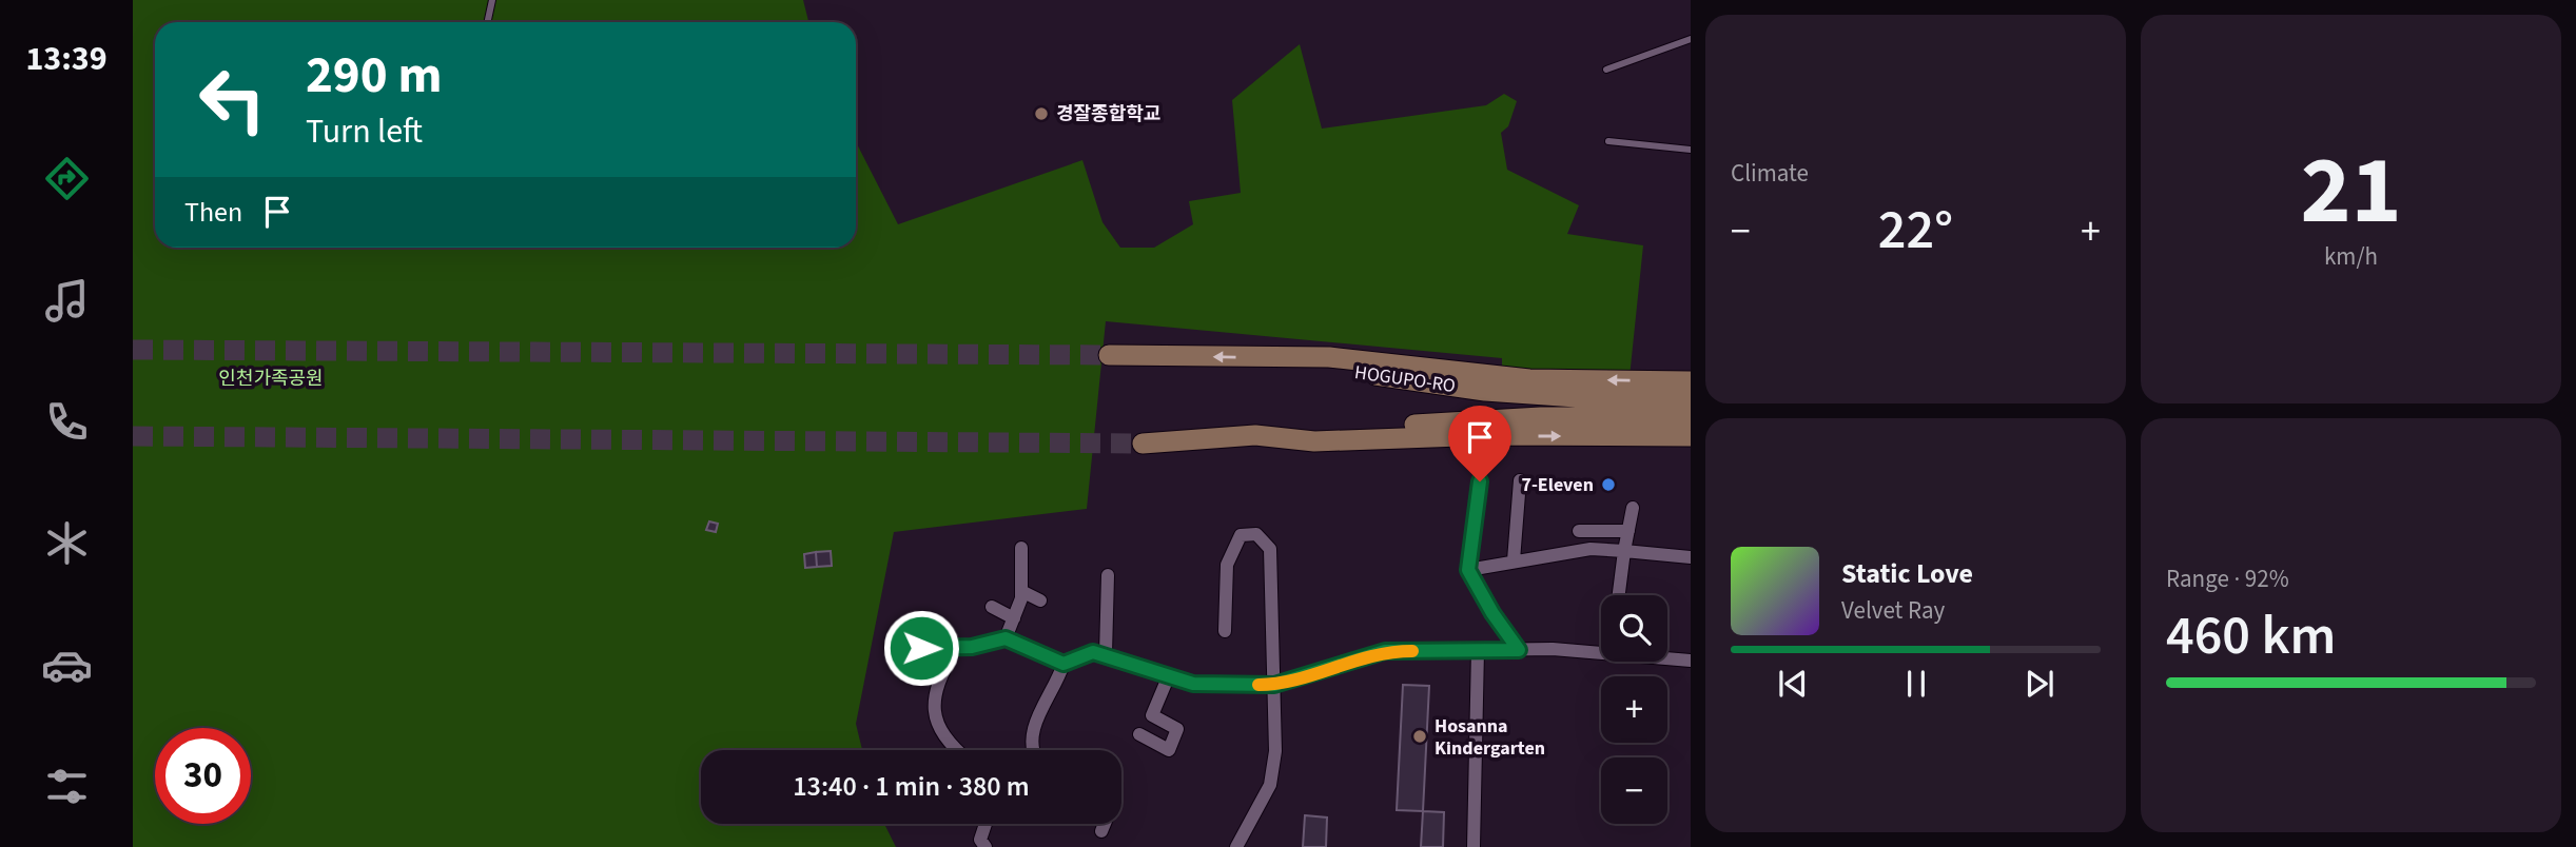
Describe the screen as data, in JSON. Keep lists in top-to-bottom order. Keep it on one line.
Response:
{"streets":{"main road":["HOGUPO-RO"]},"parks":["인천가족공원"],"places":["경잘종합학교","7-Eleven","Hosanna Kindergarten"],"page":{"tabs":"13:39","tile":["Climate",["21","km/h"],["Range · 92%","460 km"]],"turn":["290 m","Turn left"],"then":"Then","heat":["−","22°","+"],"song":["Static Love","Velvet Ray"],"map_buttons":["+","−"],"limit":"30","trip":"13:40 · 1 min · 380 m"}}
